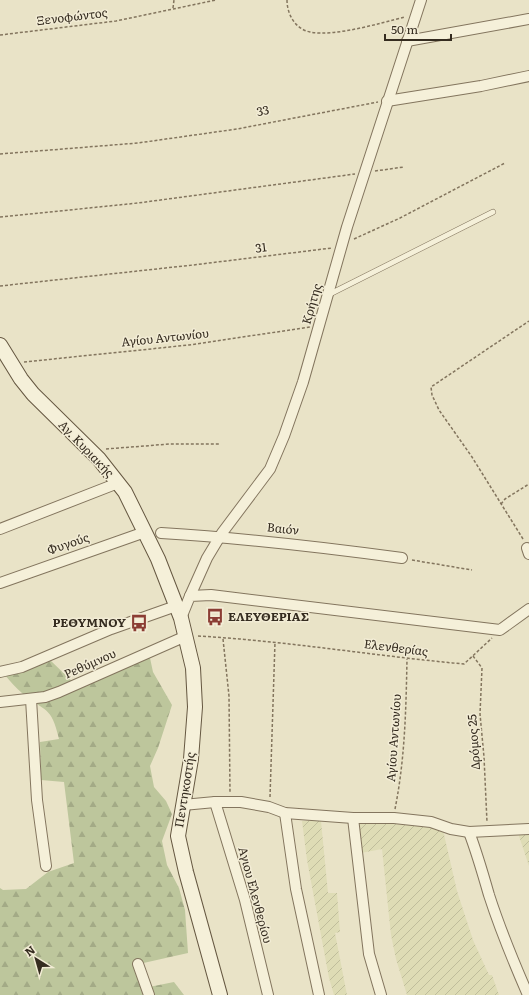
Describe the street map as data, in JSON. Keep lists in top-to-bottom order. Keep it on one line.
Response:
{"streets":{"street":["Κρήτης","Αγ. Κυριακής","Βαιόν","Φυγούς","Ρεθύμνου","Πεντηκοστής","Αγιου Ελενθερίου"],"path":["Ξενοφώντος","33","31","Αγίου Αντωνίου","Ελενθερίας","Δρόμος 25"]},"crossings":[["33","Κρήτης"],["31","Κρήτης"],["Κρήτης","Αγίου Αντωνίου"],["Κρήτης","Αγ. Κυριακής"],["Κρήτης","Βαιόν"],["Κρήτης","Πεντηκοστής"],["Αγίου Αντωνίου","Αγ. Κυριακής"],["Αγίου Αντωνίου","Ελενθερίας"],["Αγ. Κυριακής","Φυγούς"],["Αγ. Κυριακής","Πεντηκοστής"],["Ελενθερίας","Ρεθύμνου"],["Ελενθερίας","Δρόμος 25"],["Ελενθερίας","Πεντηκοστής"],["Ρεθύμνου","Πεντηκοστής"]],"places":{"bus stop":["ΕΛΕΥΘΕΡΙΑΣ","ΡΕΘΥΜΝΟΥ"]},"scale_bar":"50 m","north":"top left"}
